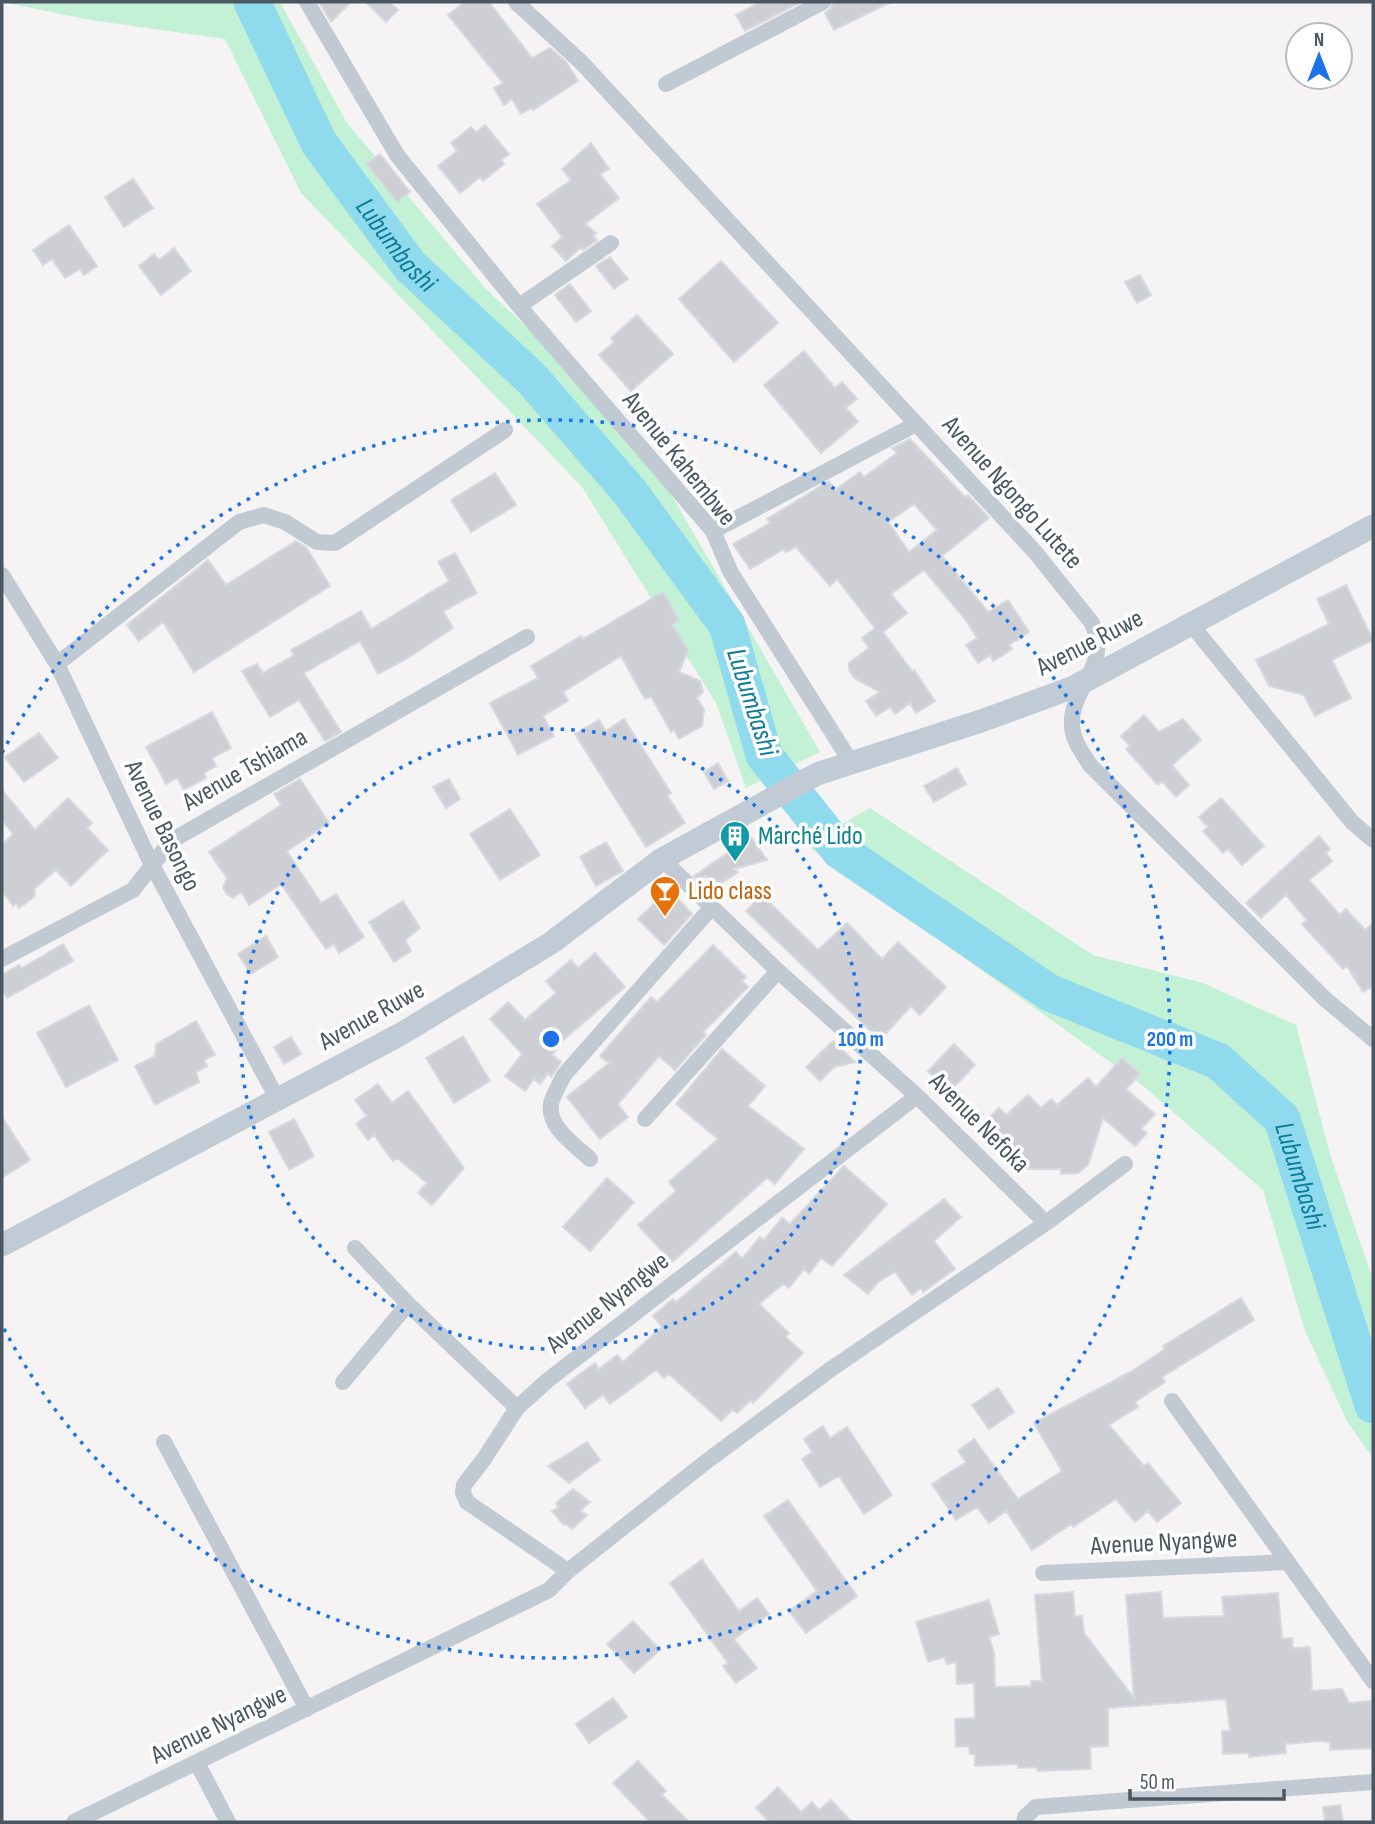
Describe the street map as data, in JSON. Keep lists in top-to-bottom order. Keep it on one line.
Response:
{"streets":{"street":["Avenue Kahembwe","Avenue Ngongo Lutete","Avenue Ruwe","Avenue Tshiama","Avenue Basongo","Avenue Nefoka","Avenue Nyangwe"]},"crossings":[["Avenue Kahembwe","Avenue Ruwe"],["Avenue Ngongo Lutete","Avenue Ruwe"],["Avenue Ruwe","Avenue Basongo"],["Avenue Ruwe","Avenue Nefoka"],["Avenue Tshiama","Avenue Basongo"],["Avenue Nefoka","Avenue Nyangwe"]],"water":["Lubumbashi"],"places":{"building":["Marché Lido"],"bar":["Lido class"]},"scale_bar":"50 m","north":"top","rings":["100 m","200 m"]}
